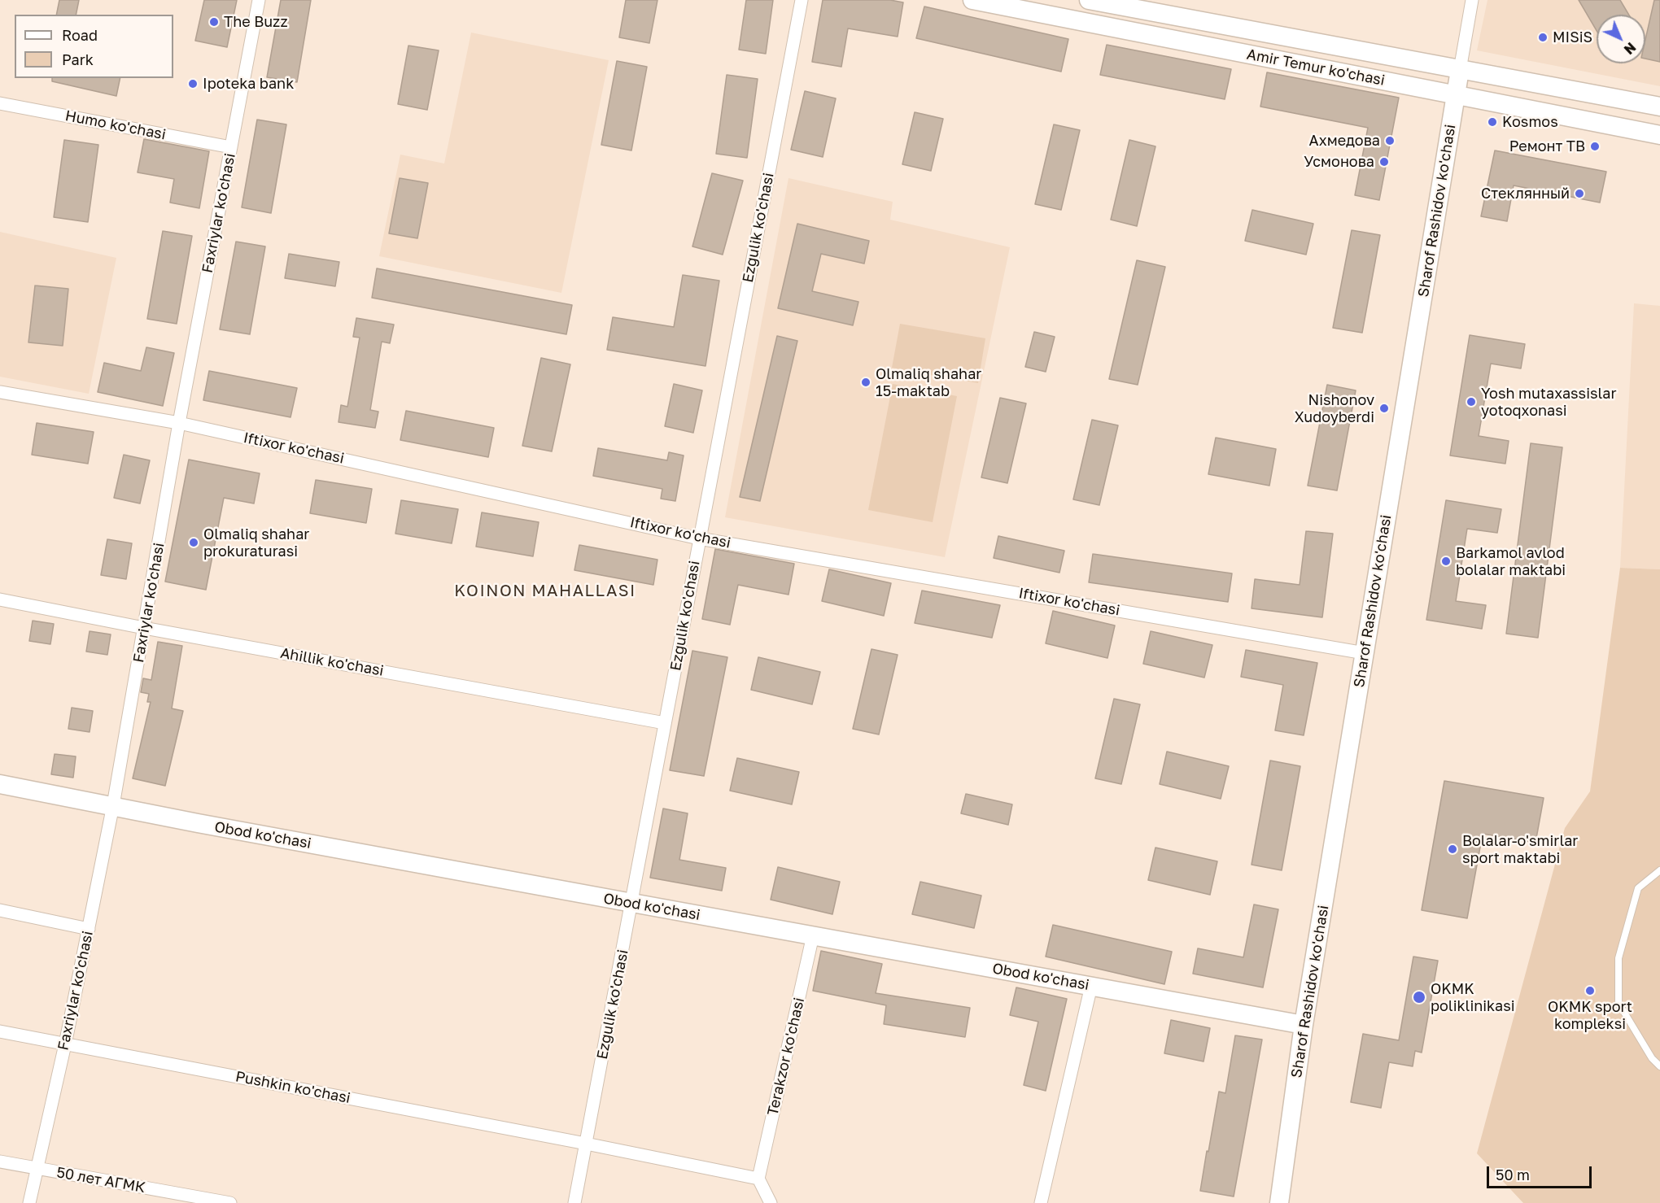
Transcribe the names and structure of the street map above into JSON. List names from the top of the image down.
{
  "streets": {
    "main road": ["Amir Temur ko'chasi", "Sharof Rashidov ko'chasi", "Obod ko'chasi"],
    "street": [
      "Humo ko'chasi",
      "Faxriylar ko'chasi",
      "Ezgulik ko'chasi",
      "Iftixor ko'chasi",
      "Ahillik ko'chasi",
      "Terakzor ko'chasi",
      "Pushkin ko'chasi",
      "50 лет АГМК"
    ]
  },
  "crossings": [
    ["Amir Temur ko'chasi", "Sharof Rashidov ko'chasi"],
    ["Humo ko'chasi", "Faxriylar ko'chasi"],
    ["Sharof Rashidov ko'chasi", "Iftixor ko'chasi"],
    ["Sharof Rashidov ko'chasi", "Obod ko'chasi"],
    ["Faxriylar ko'chasi", "Iftixor ko'chasi"],
    ["Faxriylar ko'chasi", "Ahillik ko'chasi"],
    ["Faxriylar ko'chasi", "Obod ko'chasi"],
    ["Faxriylar ko'chasi", "Pushkin ko'chasi"],
    ["Faxriylar ko'chasi", "50 лет АГМК"],
    ["Ezgulik ko'chasi", "Iftixor ko'chasi"],
    ["Ezgulik ko'chasi", "Ahillik ko'chasi"],
    ["Ezgulik ko'chasi", "Obod ko'chasi"],
    ["Ezgulik ko'chasi", "Pushkin ko'chasi"],
    ["Obod ko'chasi", "Terakzor ko'chasi"]
  ],
  "districts": ["KOINON MAHALLASI"],
  "places": [
    "The Buzz",
    "MISiS",
    "Ipoteka bank",
    "Kosmos",
    "Ахмедова",
    "Ремонт ТВ",
    "Усмонова",
    "Стеклянный",
    "Olmaliq shahar 15-maktab",
    "Yosh mutaxassislar yotoqxonasi",
    "Nishonov Xudoyberdi",
    "Olmaliq shahar prokuraturasi",
    "Barkamol avlod bolalar maktabi",
    "Bolalar-o'smirlar sport maktabi",
    "OKMK sport kompleksi",
    "OKMK poliklinikasi"
  ],
  "legend": ["Road", "Park"],
  "scale_bar": "50 m",
  "north": "bottom right"
}
